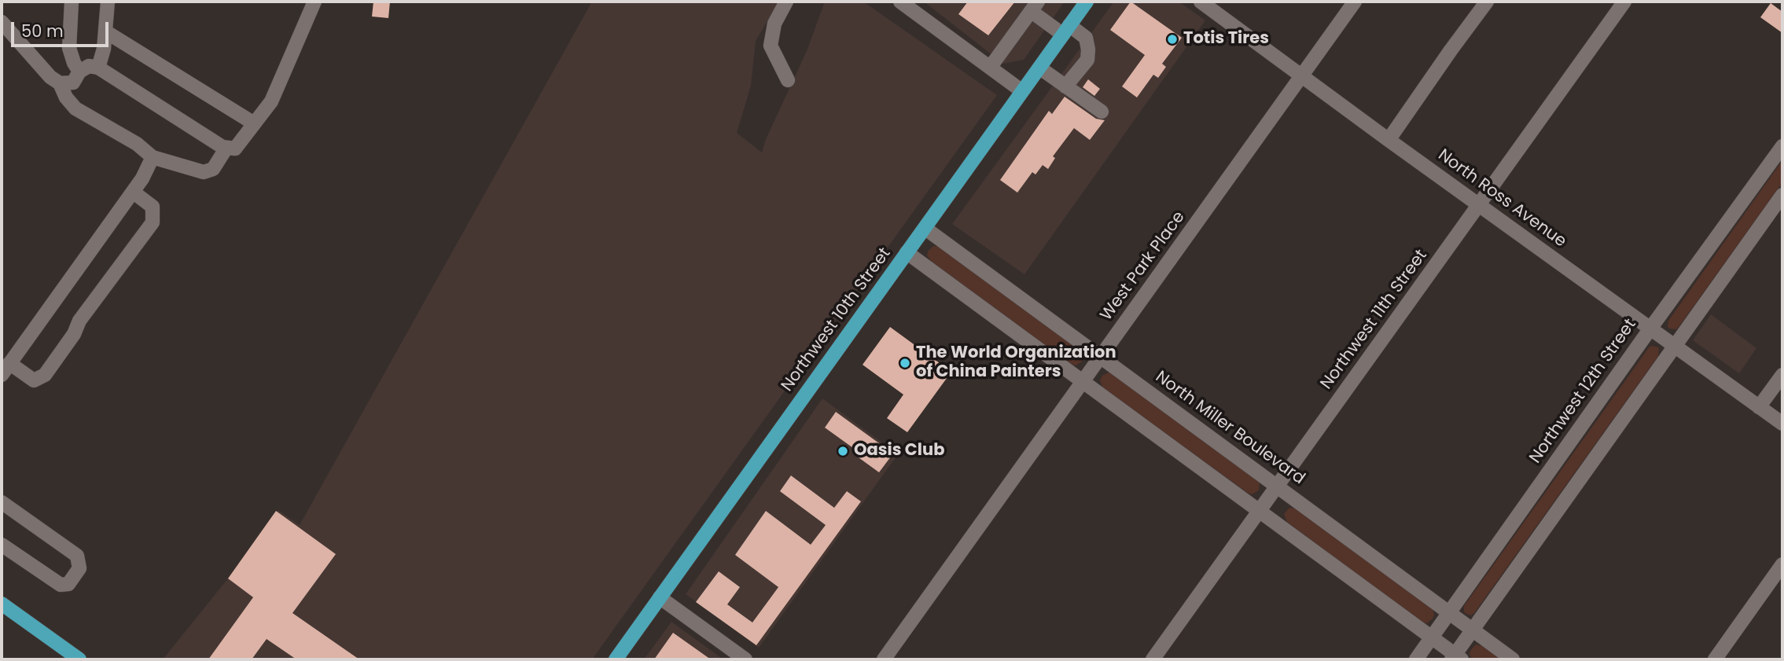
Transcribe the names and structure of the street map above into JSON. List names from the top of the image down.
{
  "streets": {
    "main road": ["Northwest 10th Street"],
    "street": [
      "North Ross Avenue",
      "West Park Place",
      "Northwest 11th Street",
      "Northwest 12th Street",
      "North Miller Boulevard"
    ]
  },
  "crossings": [
    ["North Ross Avenue", "West Park Place"],
    ["North Ross Avenue", "Northwest 11th Street"],
    ["North Ross Avenue", "Northwest 12th Street"],
    ["West Park Place", "North Miller Boulevard"],
    ["Northwest 10th Street", "North Miller Boulevard"],
    ["Northwest 11th Street", "North Miller Boulevard"],
    ["Northwest 12th Street", "North Miller Boulevard"]
  ],
  "places": ["Totis Tires", "The World Organization of China Painters", "Oasis Club"],
  "scale_bar": "50 m"
}
